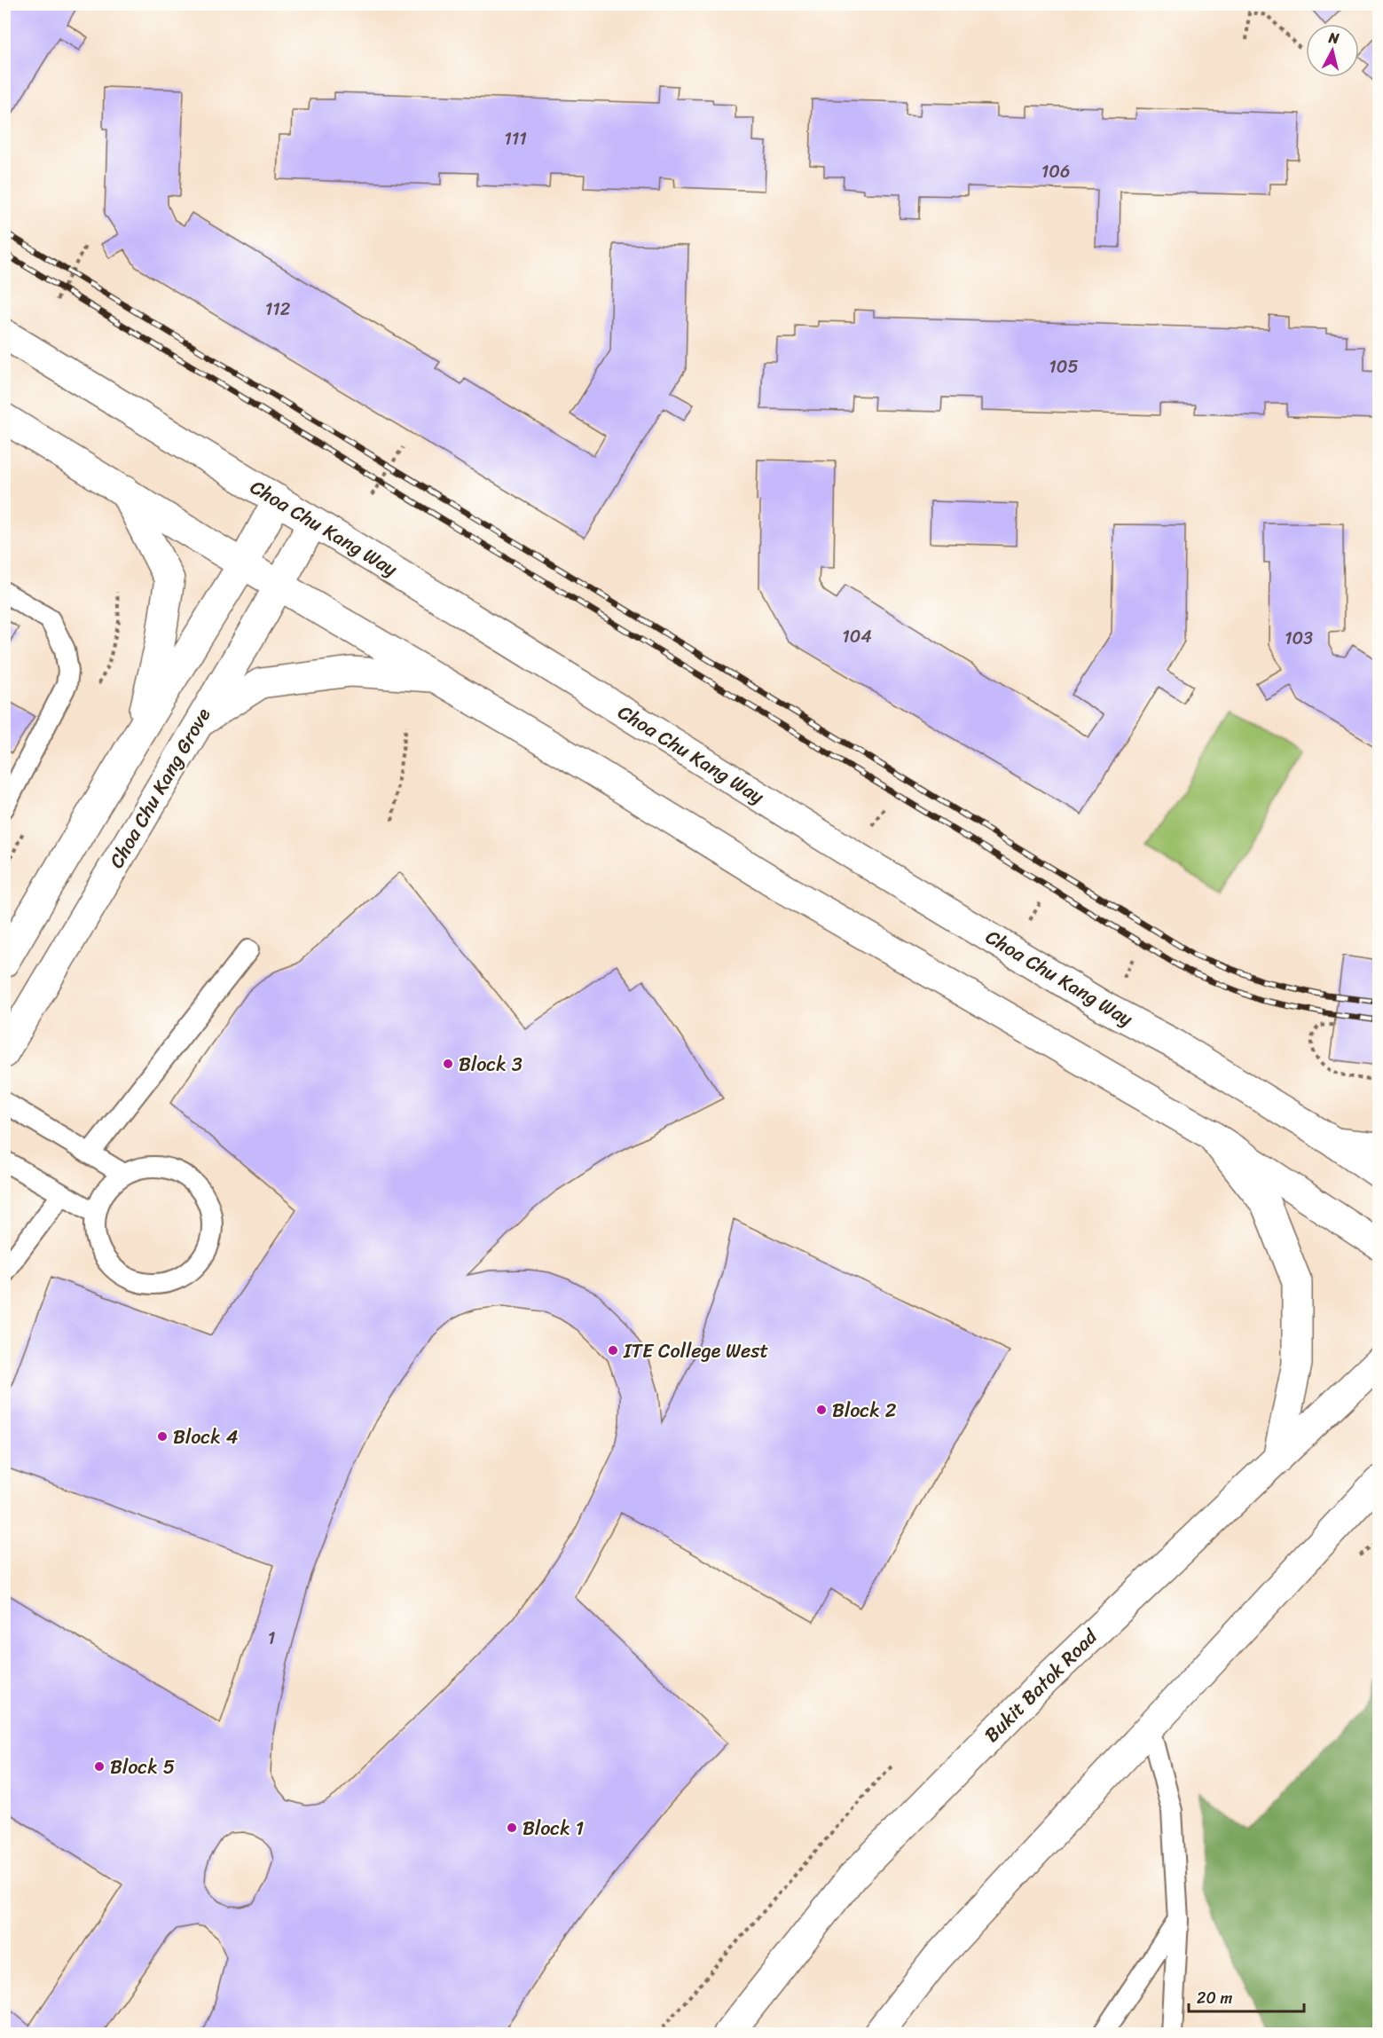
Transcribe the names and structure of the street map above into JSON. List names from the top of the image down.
{
  "streets": {
    "main road": ["Choa Chu Kang Way", "Choa Chu Kang Grove", "Bukit Batok Road"]
  },
  "crossings": [
    ["Choa Chu Kang Way", "Choa Chu Kang Grove"]
  ],
  "places": [
    "Block 3",
    "ITE College West",
    "Block 2",
    "Block 4",
    "Block 5",
    "Block 1"
  ],
  "house_numbers": [
    "111",
    "106",
    "112",
    "105",
    "104",
    "103",
    "1"
  ],
  "scale_bar": "20 m",
  "north": "top"
}
